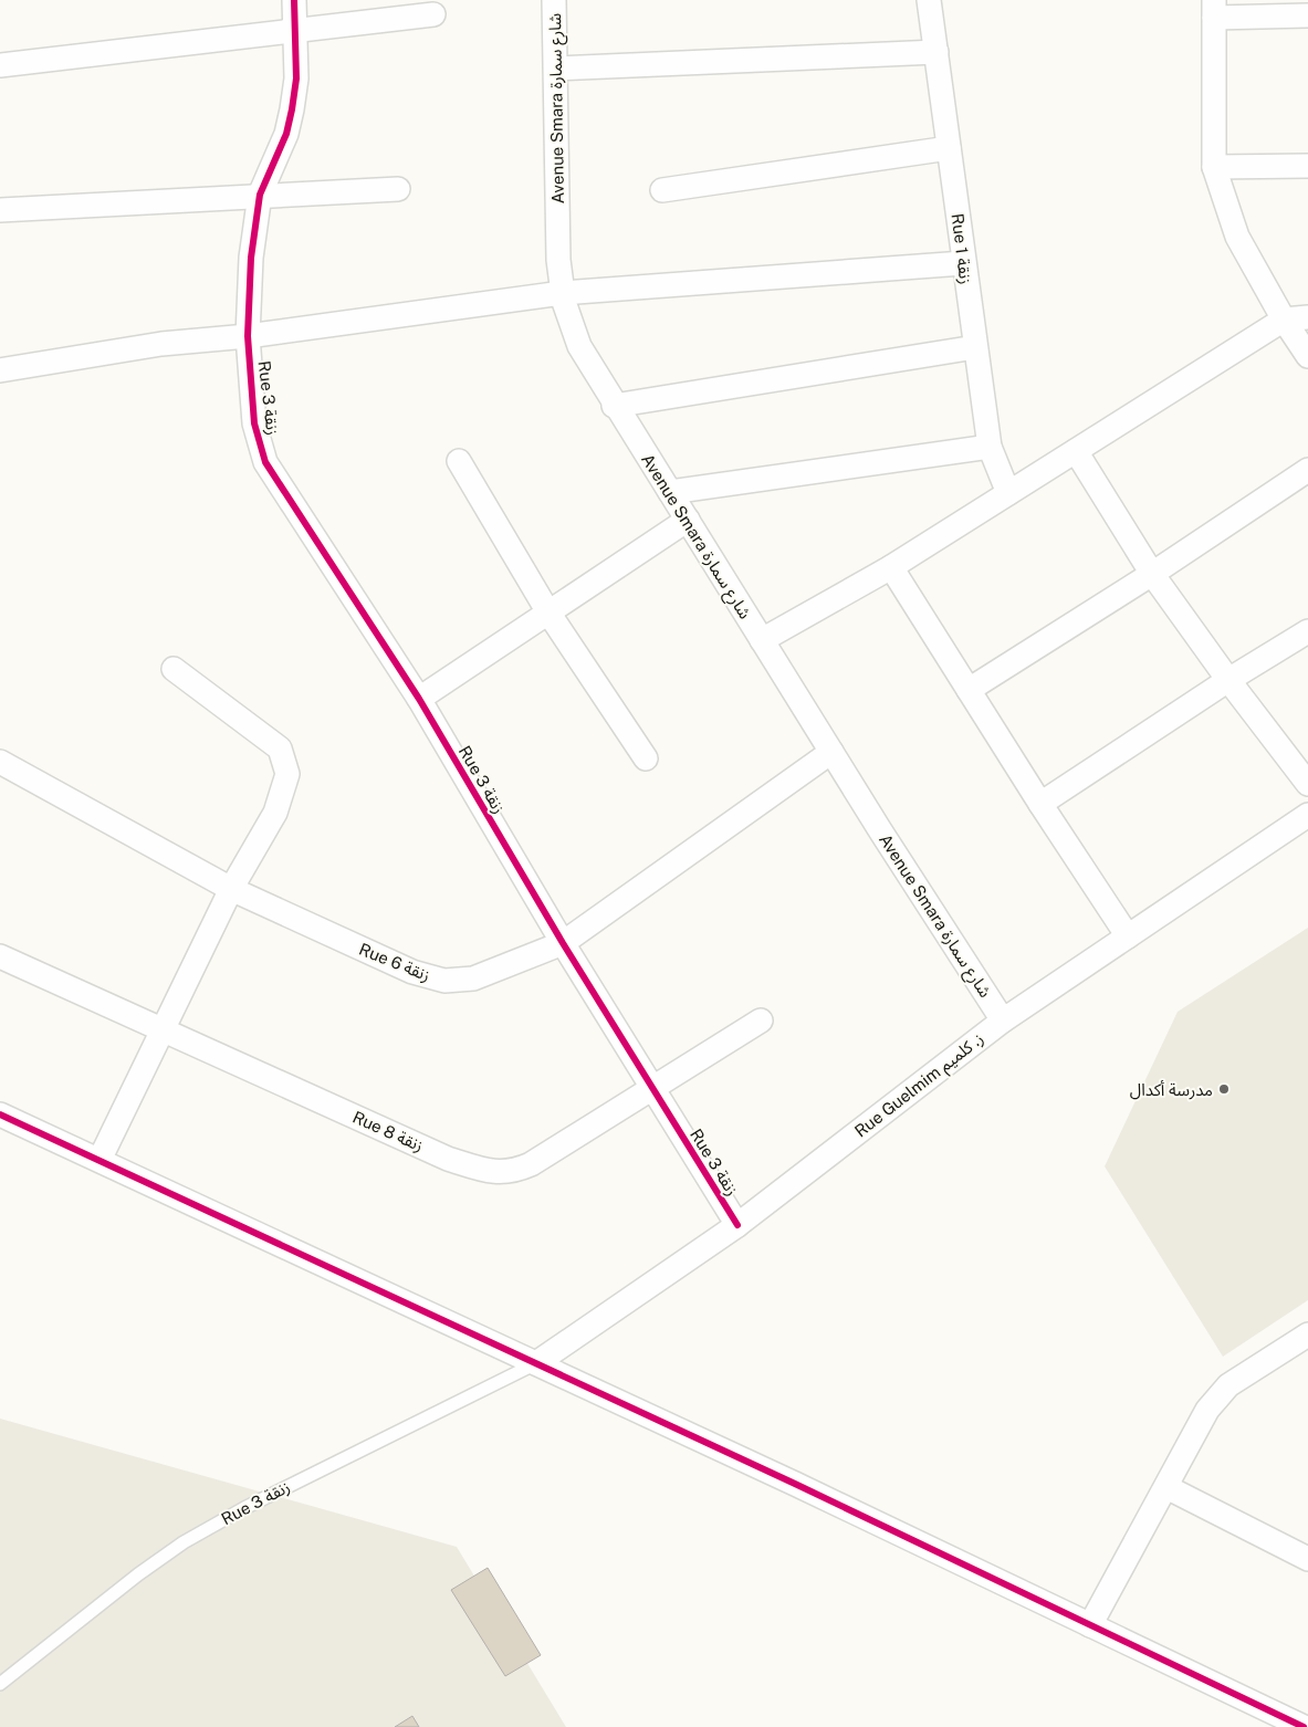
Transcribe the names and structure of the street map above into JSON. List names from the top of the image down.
{
  "streets": {
    "street": [
      "Avenue Smara شارع سمارة",
      "Rue 1 زنقة",
      "Rue 3 زنقة",
      "Rue 6 زنقة",
      "Rue Guelmim ز. كلميم",
      "Rue 8 زنقة"
    ]
  },
  "crossings": [
    ["Avenue Smara شارع سمارة", "Rue 6 زنقة"],
    ["Avenue Smara شارع سمارة", "Rue Guelmim ز. كلميم"],
    ["Rue 3 زنقة", "Rue 6 زنقة"],
    ["Rue 3 زنقة", "Rue Guelmim ز. كلميم"],
    ["Rue 3 زنقة", "Rue 8 زنقة"]
  ],
  "places": ["مدرسة أكدال"]
}
